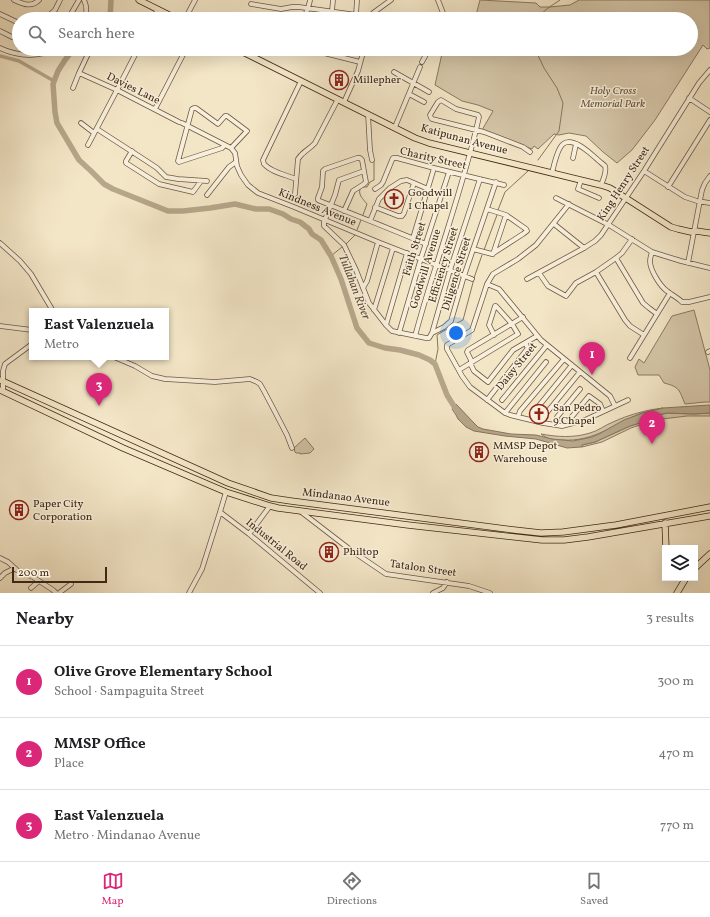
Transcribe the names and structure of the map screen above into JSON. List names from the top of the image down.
{
  "streets": {
    "main road": ["Katipunan Avenue", "Mindanao Avenue"],
    "street": [
      "Davies Lane",
      "Charity Street",
      "King Henry Street",
      "Kindness Avenue",
      "Faith Street",
      "Efficiency Street",
      "Goodwill Avenue",
      "Diligence Street",
      "Daisy Street",
      "Industrial Road",
      "Tatalon Street"
    ]
  },
  "crossings": [
    ["Katipunan Avenue", "King Henry Street"],
    ["Katipunan Avenue", "Goodwill Avenue"],
    ["Charity Street", "Faith Street"],
    ["Charity Street", "Efficiency Street"],
    ["Charity Street", "Goodwill Avenue"],
    ["Charity Street", "Diligence Street"],
    ["Kindness Avenue", "Faith Street"],
    ["Kindness Avenue", "Efficiency Street"],
    ["Kindness Avenue", "Goodwill Avenue"],
    ["Kindness Avenue", "Diligence Street"],
    ["Faith Street", "Diligence Street"],
    ["Efficiency Street", "Diligence Street"],
    ["Goodwill Avenue", "Diligence Street"],
    ["Mindanao Avenue", "Tatalon Street"]
  ],
  "water": ["Tullahan River"],
  "parks": ["Holy Cross Memorial Park"],
  "places": {
    "building": [
      "Millepher",
      "MMSP Depot Warehouse",
      "Paper City Corporation",
      "Philtop"
    ],
    "church": ["Goodwill 1 Chapel", "San Pedro 9 Chapel"]
  },
  "scale_bar": "200 m",
  "page": {
    "search": "Search here",
    "popup": ["East Valenzuela", "Metro"],
    "pins": ["1", "3", "2"],
    "scale": "200 m",
    "heading": ["Nearby", "3 results"],
    "list": [
      {
        "mark": "1",
        "name": "Olive Grove Elementary School",
        "note": "School · Sampaguita Street",
        "value": "300 m"
      },
      {
        "mark": "2",
        "name": "MMSP Office",
        "note": "Place",
        "value": "470 m"
      },
      {
        "mark": "3",
        "name": "East Valenzuela",
        "note": "Metro · Mindanao Avenue",
        "value": "770 m"
      }
    ],
    "nav": ["Map", "Directions", "Saved"]
  }
}
